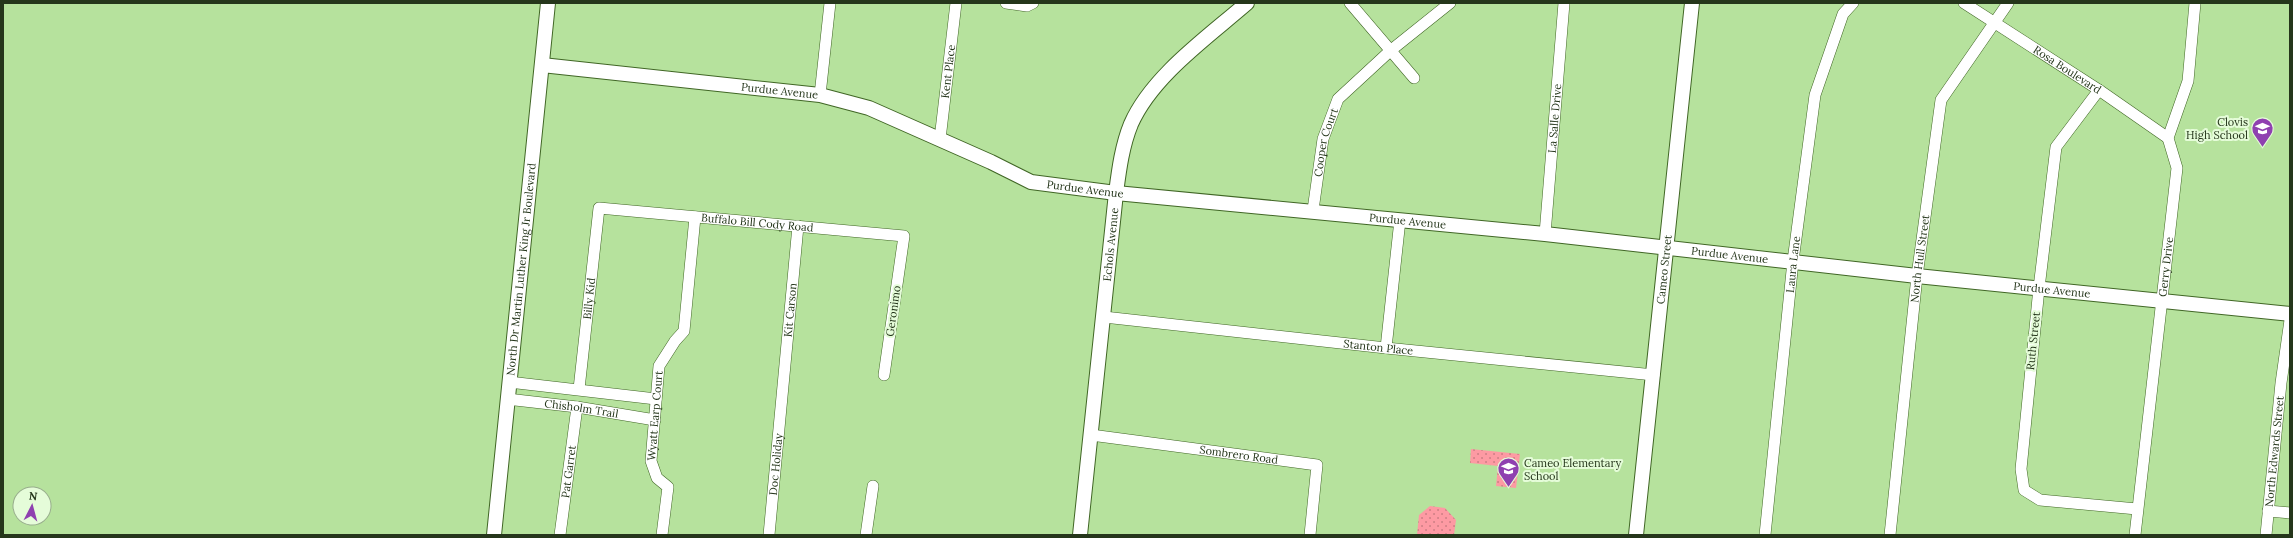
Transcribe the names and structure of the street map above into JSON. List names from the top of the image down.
{
  "streets": {
    "street": [
      "Rosa Boulevard",
      "Kent Place",
      "Purdue Avenue",
      "La Salle Drive",
      "Cooper Court",
      "Buffalo Bill Cody Road",
      "Echols Avenue",
      "North Hull Street",
      "Laura Lane",
      "Gerry Drive",
      "North Dr Martin Luther King Jr Boulevard",
      "Cameo Street",
      "Billy Kid",
      "Kit Carson",
      "Geronimo",
      "Ruth Street",
      "Stanton Place",
      "Chisholm Trail",
      "Wyatt Earp Court",
      "North Edwards Street",
      "Sombrero Road",
      "Doc Holiday",
      "Pat Garret"
    ]
  },
  "crossings": [
    ["Rosa Boulevard", "North Hull Street"],
    ["Rosa Boulevard", "Gerry Drive"],
    ["Rosa Boulevard", "Ruth Street"],
    ["Kent Place", "Purdue Avenue"],
    ["Purdue Avenue", "La Salle Drive"],
    ["Purdue Avenue", "Cooper Court"],
    ["Purdue Avenue", "Echols Avenue"],
    ["Purdue Avenue", "North Hull Street"],
    ["Purdue Avenue", "Laura Lane"],
    ["Purdue Avenue", "Gerry Drive"],
    ["Purdue Avenue", "North Dr Martin Luther King Jr Boulevard"],
    ["Purdue Avenue", "Cameo Street"],
    ["Purdue Avenue", "Ruth Street"],
    ["Buffalo Bill Cody Road", "Billy Kid"],
    ["Buffalo Bill Cody Road", "Kit Carson"],
    ["Buffalo Bill Cody Road", "Geronimo"],
    ["Buffalo Bill Cody Road", "Wyatt Earp Court"],
    ["Echols Avenue", "Stanton Place"],
    ["Echols Avenue", "Sombrero Road"],
    ["Gerry Drive", "Ruth Street"],
    ["North Dr Martin Luther King Jr Boulevard", "Chisholm Trail"],
    ["Cameo Street", "Stanton Place"],
    ["Billy Kid", "Chisholm Trail"],
    ["Kit Carson", "Doc Holiday"],
    ["Chisholm Trail", "Wyatt Earp Court"],
    ["Chisholm Trail", "Pat Garret"]
  ],
  "places": {
    "school or university": ["Clovis High School", "Cameo Elementary School"]
  },
  "north": "top"
}
